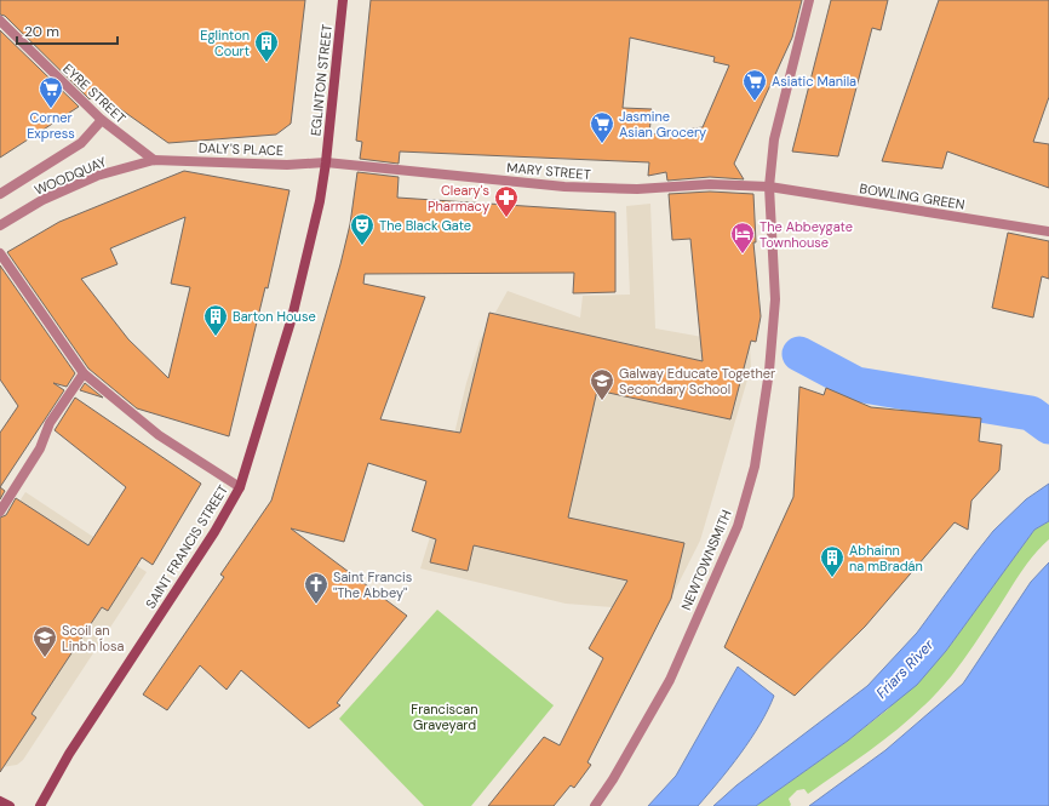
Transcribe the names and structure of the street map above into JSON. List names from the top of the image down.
{
  "streets": {
    "main road": ["EGLINTON STREET", "SAINT FRANCIS STREET"],
    "street": [
      "EYRE STREET",
      "DALY'S PLACE",
      "MARY STREET",
      "WOODQUAY",
      "BOWLING GREEN",
      "NEWTOWNSMITH"
    ]
  },
  "crossings": [
    ["EGLINTON STREET", "DALY'S PLACE"],
    ["EGLINTON STREET", "MARY STREET"],
    ["EGLINTON STREET", "SAINT FRANCIS STREET"],
    ["EYRE STREET", "DALY'S PLACE"],
    ["EYRE STREET", "WOODQUAY"],
    ["DALY'S PLACE", "MARY STREET"],
    ["DALY'S PLACE", "WOODQUAY"],
    ["DALY'S PLACE", "SAINT FRANCIS STREET"],
    ["MARY STREET", "BOWLING GREEN"],
    ["MARY STREET", "SAINT FRANCIS STREET"],
    ["MARY STREET", "NEWTOWNSMITH"],
    ["BOWLING GREEN", "NEWTOWNSMITH"]
  ],
  "water": ["Friars River"],
  "parks": ["Franciscan Graveyard"],
  "places": {
    "building": ["Eglinton Court", "Barton House", "Abhainn na mBradán"],
    "supermarket": ["Asiatic Manila", "Corner Express", "Jasmine Asian Grocery"],
    "pharmacy": ["Cleary's Pharmacy"],
    "theatre": ["The Black Gate"],
    "hotel": ["The Abbeygate Townhouse"],
    "school or university": ["Galway Educate Together Secondary School", "Scoil an Linbh Íosa"],
    "church": ["Saint Francis \"The Abbey\""]
  },
  "scale_bar": "20 m"
}
